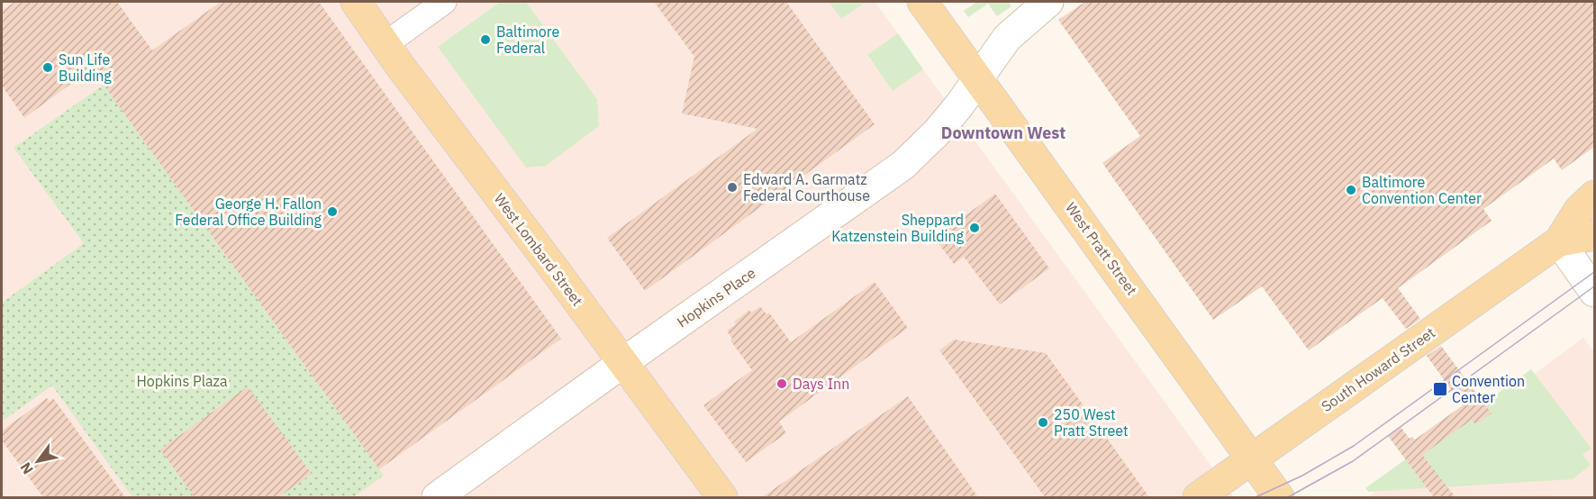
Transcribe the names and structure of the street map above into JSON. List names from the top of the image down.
{
  "streets": {
    "main road": [
      "West Pratt Street",
      "West Lombard Street",
      "Hopkins Place",
      "South Howard Street"
    ]
  },
  "crossings": [
    ["West Pratt Street", "Hopkins Place"],
    ["West Pratt Street", "South Howard Street"],
    ["West Lombard Street", "Hopkins Place"]
  ],
  "districts": ["Downtown West"],
  "parks": ["Hopkins Plaza"],
  "places": {
    "other": [
      "Baltimore Federal",
      "Sun Life Building",
      "Edward A. Garmatz Federal Courthouse",
      "Baltimore Convention Center",
      "George H. Fallon Federal Office Building",
      "Sheppard Katzenstein Building",
      "Days Inn",
      "250 West Pratt Street"
    ],
    "transit": ["Convention Center"]
  },
  "north": "bottom left"
}
